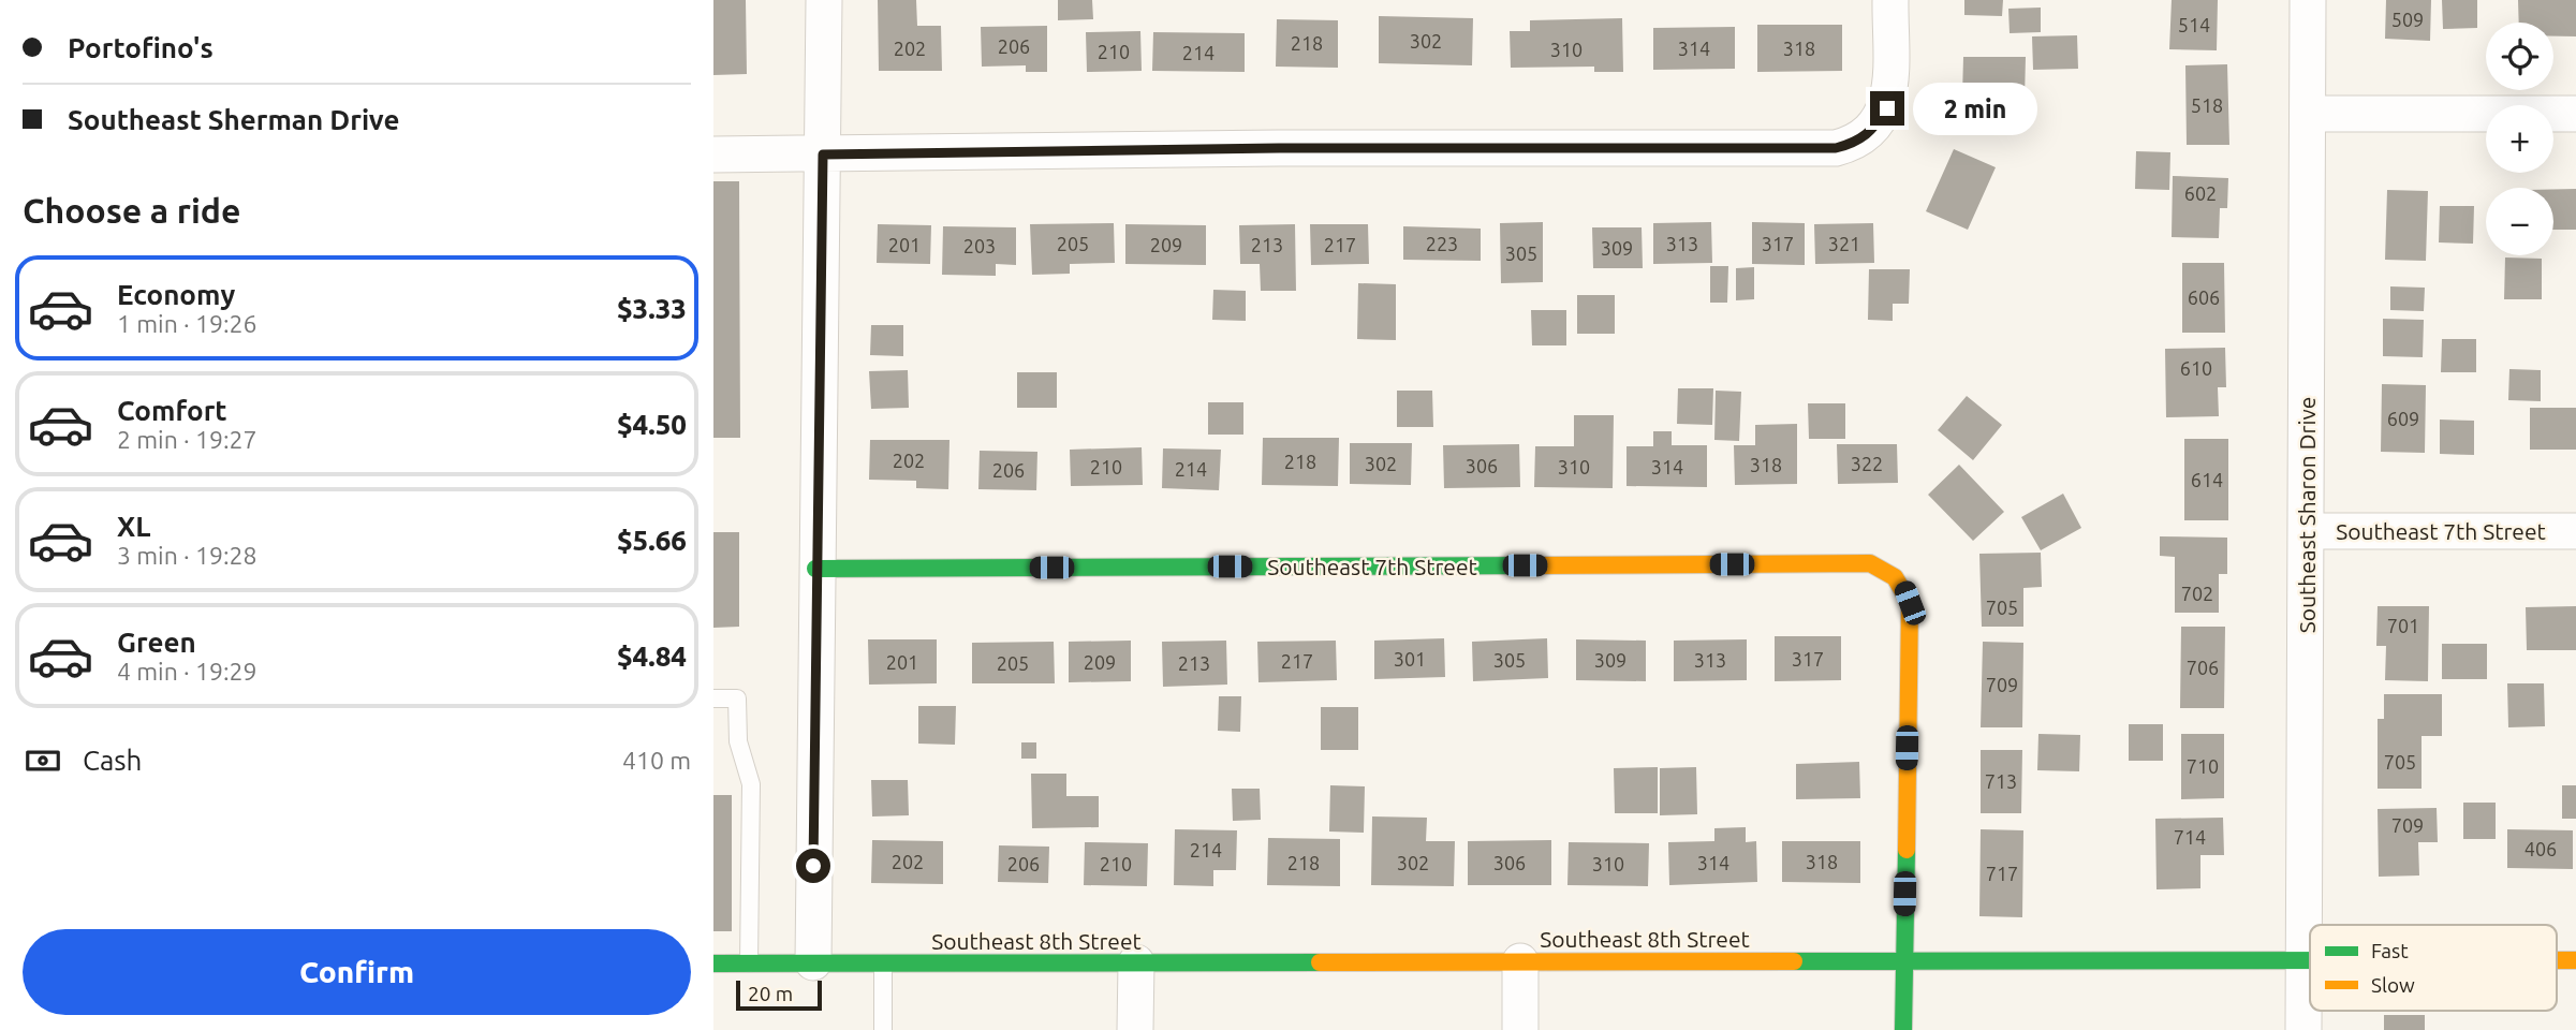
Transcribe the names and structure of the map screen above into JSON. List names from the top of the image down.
{
  "streets": {
    "street": ["Southeast Sharon Drive", "Southeast 7th Street", "Southeast 8th Street"]
  },
  "crossings": [
    ["Southeast Sharon Drive", "Southeast 7th Street"],
    ["Southeast Sharon Drive", "Southeast 8th Street"],
    ["Southeast 7th Street", "Southeast 8th Street"]
  ],
  "house_numbers": [
    "509",
    "514",
    "302",
    "218",
    "206",
    "202",
    "314",
    "318",
    "310",
    "210",
    "214",
    "518",
    "602",
    "205",
    "223",
    "313",
    "317",
    "321",
    "201",
    "209",
    "213",
    "217",
    "203",
    "309",
    "305",
    "606",
    "610",
    "609",
    "202",
    "218",
    "302",
    "322",
    "318",
    "306",
    "210",
    "310",
    "314",
    "214",
    "206",
    "614",
    "702",
    "705",
    "701",
    "301",
    "317",
    "305",
    "309",
    "313",
    "217",
    "201",
    "209",
    "205",
    "213",
    "706",
    "709",
    "705",
    "710",
    "713",
    "709",
    "714",
    "406",
    "214",
    "202",
    "318",
    "218",
    "302",
    "306",
    "314",
    "206",
    "210",
    "310",
    "717"
  ],
  "legend": ["Fast", "Slow"],
  "scale_bar": "20 m",
  "page": {
    "banner": ["Portofino's", "Southeast Sherman Drive"],
    "map_buttons": ["+", "−"],
    "bubble": "2 min",
    "heading": "Choose a ride",
    "list": [
      {
        "name": "Economy",
        "note": "1 min · 19:26",
        "value": "$3.33"
      },
      {
        "name": "Comfort",
        "note": "2 min · 19:27",
        "value": "$4.50"
      },
      {
        "name": "XL",
        "note": "3 min · 19:28",
        "value": "$5.66"
      },
      {
        "name": "Green",
        "note": "4 min · 19:29",
        "value": "$4.84"
      }
    ],
    "pay": ["Cash", "410 m"],
    "buttons": "Confirm",
    "scale": "20 m"
  }
}
